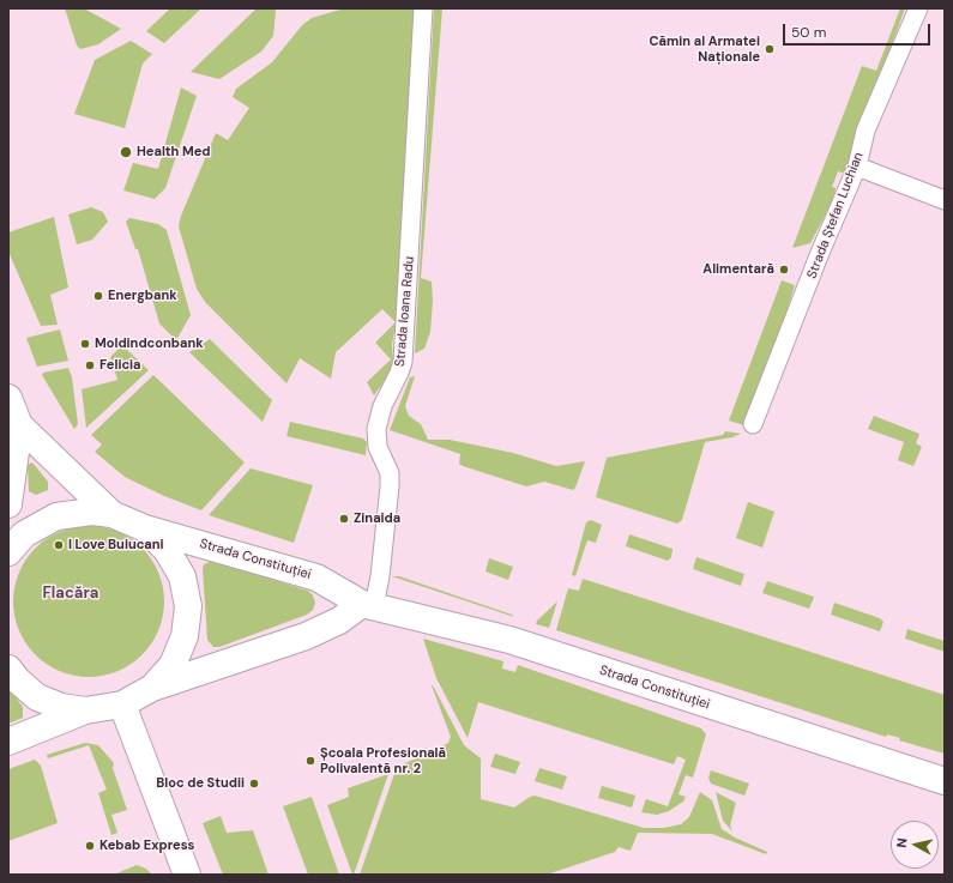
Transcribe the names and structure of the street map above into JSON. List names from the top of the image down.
{
  "streets": {
    "main road": ["Strada Constituției"],
    "street": ["Strada Ștefan Luchian", "Strada Ioana Radu"]
  },
  "crossings": [
    ["Strada Ioana Radu", "Strada Constituției"]
  ],
  "districts": ["Flacăra"],
  "places": [
    "Cămin al Armatei Naționale",
    "Health Med",
    "Alimentară",
    "Energbank",
    "Moldindconbank",
    "Felicia",
    "Zinaida",
    "I Love Buiucani",
    "Școala Profesională Polivalentă nr. 2",
    "Bloc de Studii",
    "Kebab Express"
  ],
  "scale_bar": "50 m",
  "north": "left"
}
